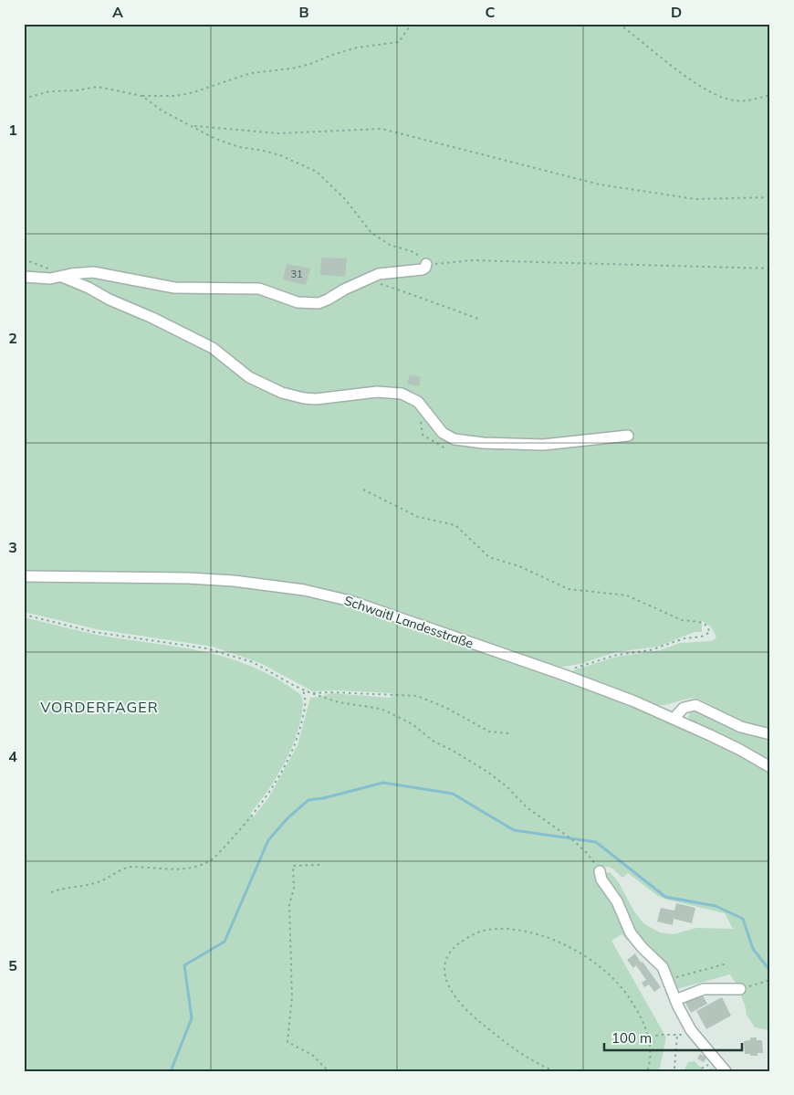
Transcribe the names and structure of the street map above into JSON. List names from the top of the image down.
{
  "streets": {
    "street": ["Schwaitl Landesstraße"]
  },
  "districts": ["VORDERFAGER"],
  "house_numbers": ["31"],
  "scale_bar": "100 m",
  "grid": {
    "columns": [
      "A",
      "B",
      "C",
      "D"
    ],
    "rows": [
      "1",
      "2",
      "3",
      "4",
      "5"
    ]
  }
}
